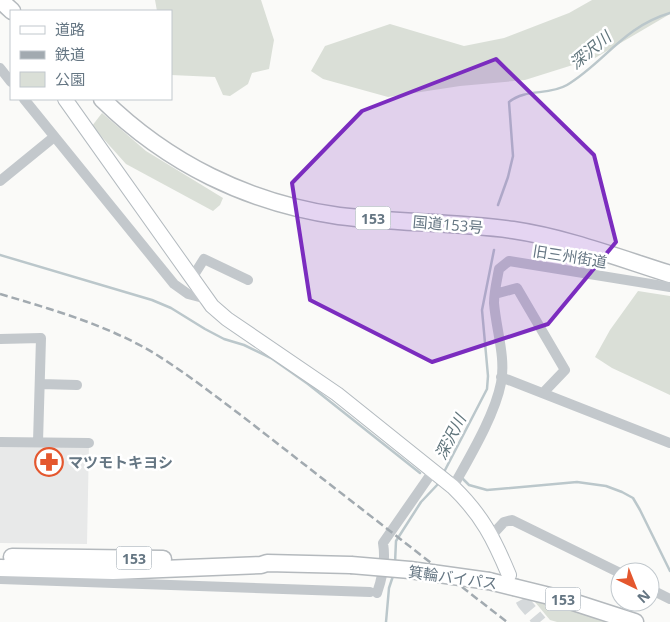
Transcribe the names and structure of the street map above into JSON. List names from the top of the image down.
{
  "streets": {
    "highway": ["153", "国道153号", "箕輪バイパス"],
    "street": ["旧三州街道"]
  },
  "water": ["深沢川"],
  "places": {
    "pharmacy": ["マツモトキヨシ"]
  },
  "legend": ["道路", "鉄道", "公園"],
  "north": "bottom right"
}
